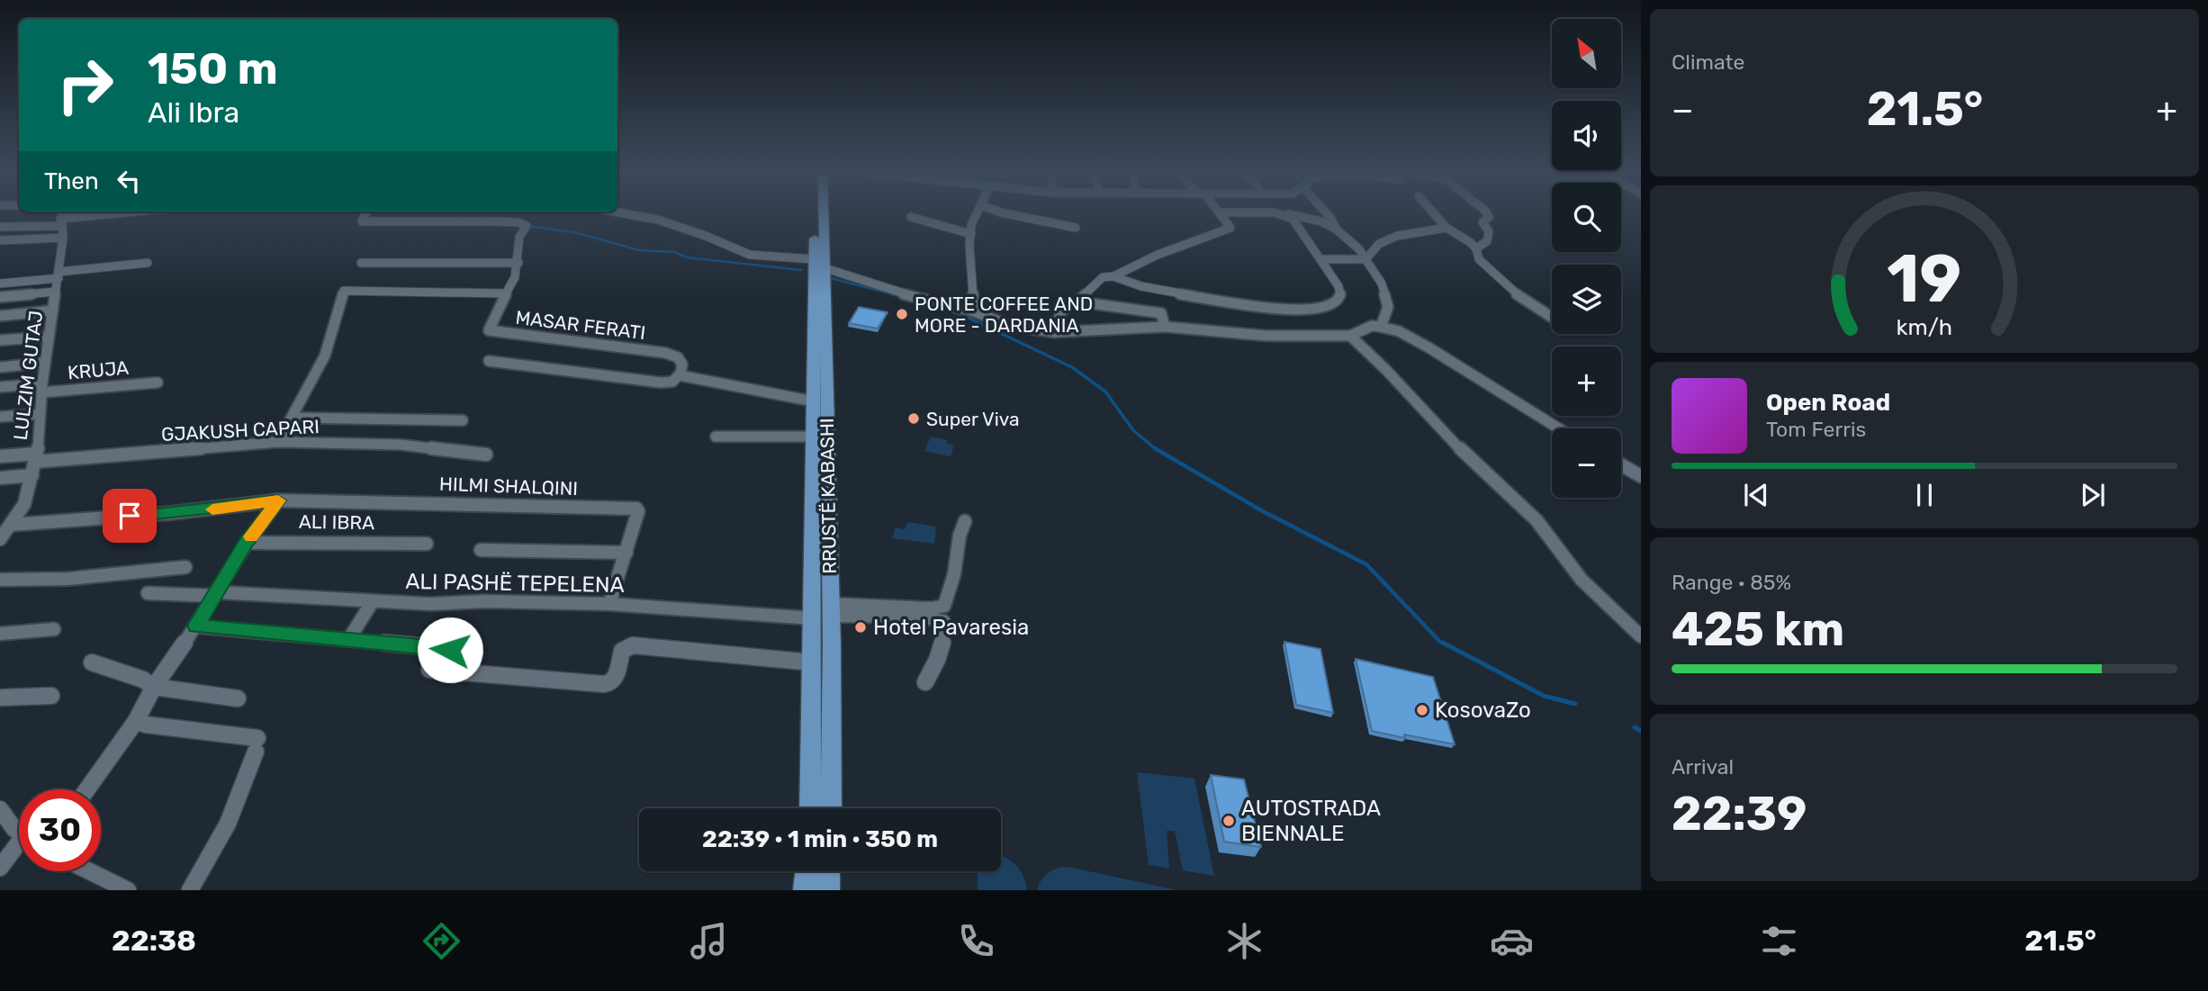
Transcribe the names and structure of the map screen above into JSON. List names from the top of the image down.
{
  "streets": {
    "main road": ["RRUSTË KABASHI"],
    "street": [
      "MASAR FERATI",
      "KRUJA",
      "LULZIM GUTAJ",
      "GJAKUSH CAPARI",
      "HILMI SHALQINI",
      "ALI IBRA",
      "ALI PASHË TEPELENA"
    ]
  },
  "crossings": [
    ["KRUJA", "LULZIM GUTAJ"],
    ["LULZIM GUTAJ", "GJAKUSH CAPARI"],
    ["HILMI SHALQINI", "ALI IBRA"],
    ["HILMI SHALQINI", "ALI PASHË TEPELENA"],
    ["RRUSTË KABASHI", "ALI PASHË TEPELENA"],
    ["ALI IBRA", "ALI PASHË TEPELENA"]
  ],
  "places": [
    "PONTE COFFEE AND MORE - DARDANIA",
    "Super Viva",
    "Hotel Pavaresia",
    "KosovaZo",
    "AUTOSTRADA BIENNALE"
  ],
  "north": "top left",
  "page": {
    "tile": [
      "Climate",
      ["Range · 85%", "425 km"],
      ["Arrival", "22:39"]
    ],
    "map_buttons": ["+", "−"],
    "turn": ["150 m", "Ali Ibra"],
    "heat": ["−", "21.5°", "+"],
    "then": "Then",
    "song": ["Open Road", "Tom Ferris"],
    "limit": "30",
    "trip": "22:39 · 1 min · 350 m",
    "tabs": ["22:38", "21.5°"],
    "gauge": ["19", "km/h"]
  }
}
